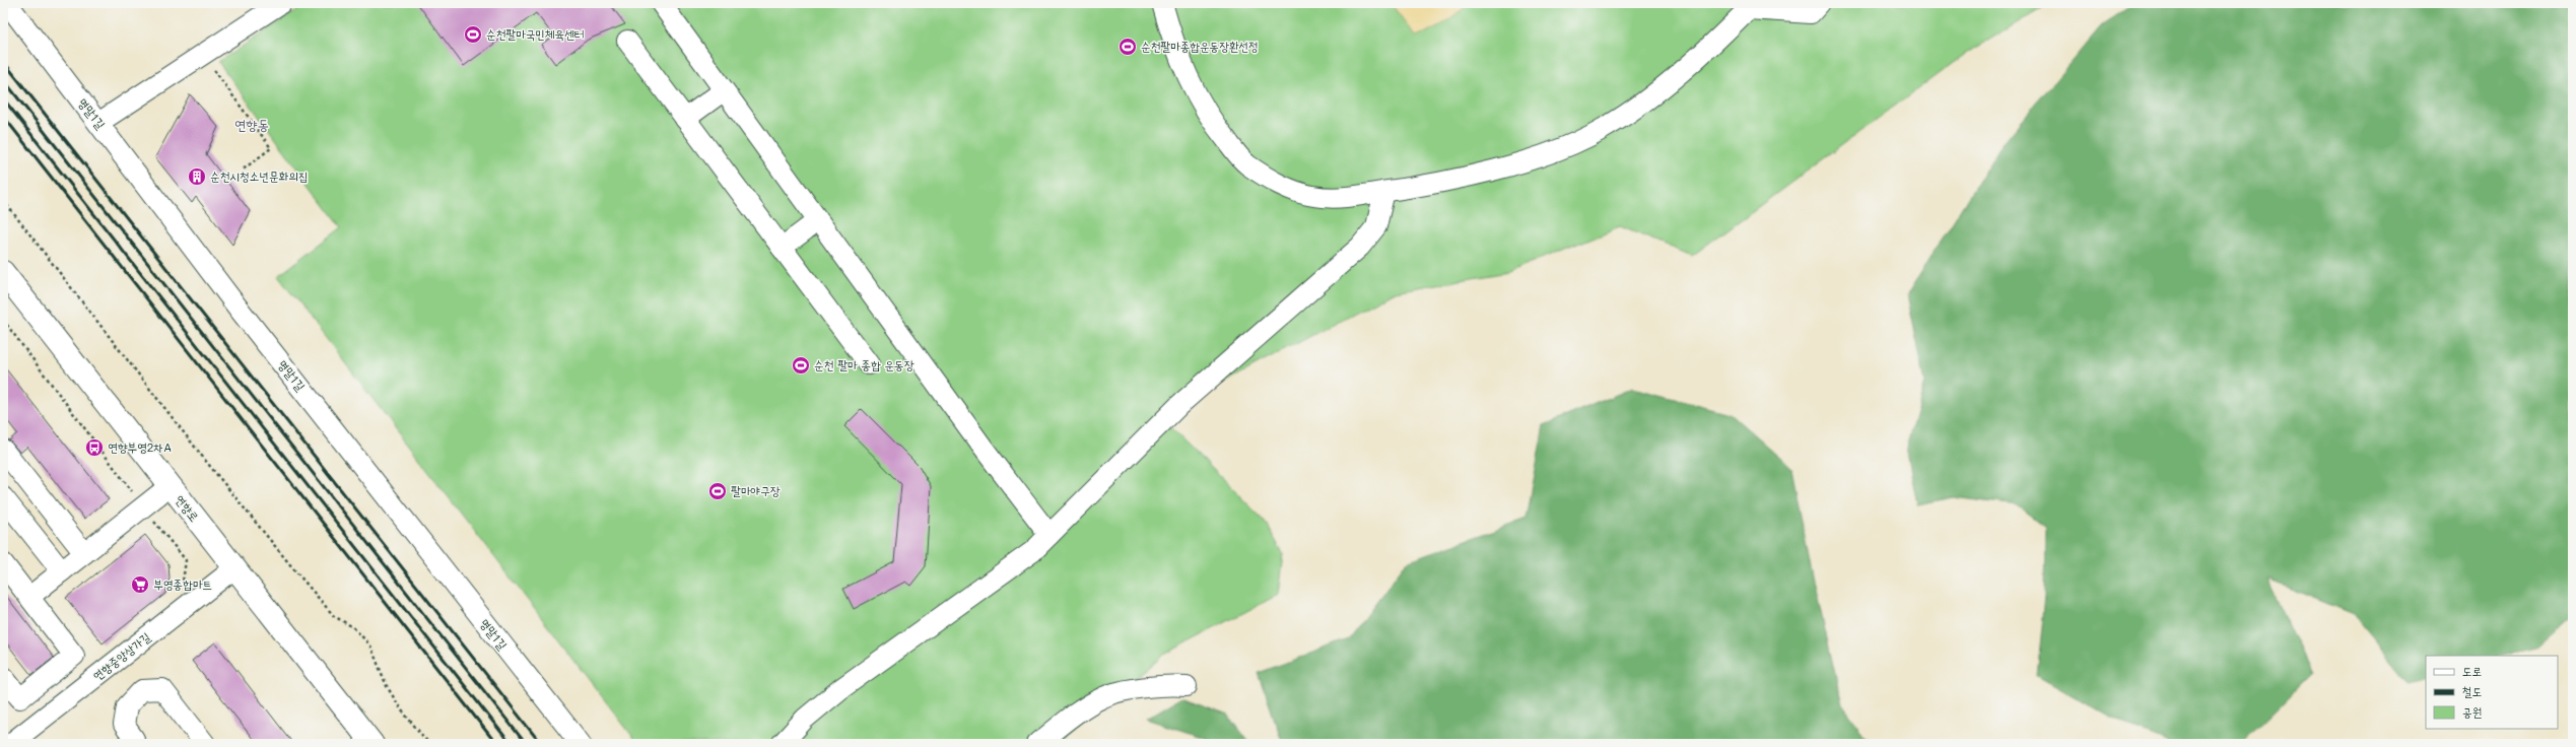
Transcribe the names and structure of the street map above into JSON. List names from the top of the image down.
{
  "streets": {
    "main road": ["연향로"],
    "street": ["명말1길", "연향중앙상가길"]
  },
  "crossings": [
    ["연향로", "연향중앙상가길"]
  ],
  "districts": ["연향동"],
  "places": {
    "sports": [
      "순천팔마국민체육센터",
      "순천팔마종합운동장환선정",
      "순천 팔마 종합 운동장",
      "팔마야구장"
    ],
    "building": ["순천시청소년문화의집"],
    "bus stop": ["연향부영2차A"],
    "supermarket": ["부영종합마트"]
  },
  "legend": ["도로", "철도", "공원"]
}
